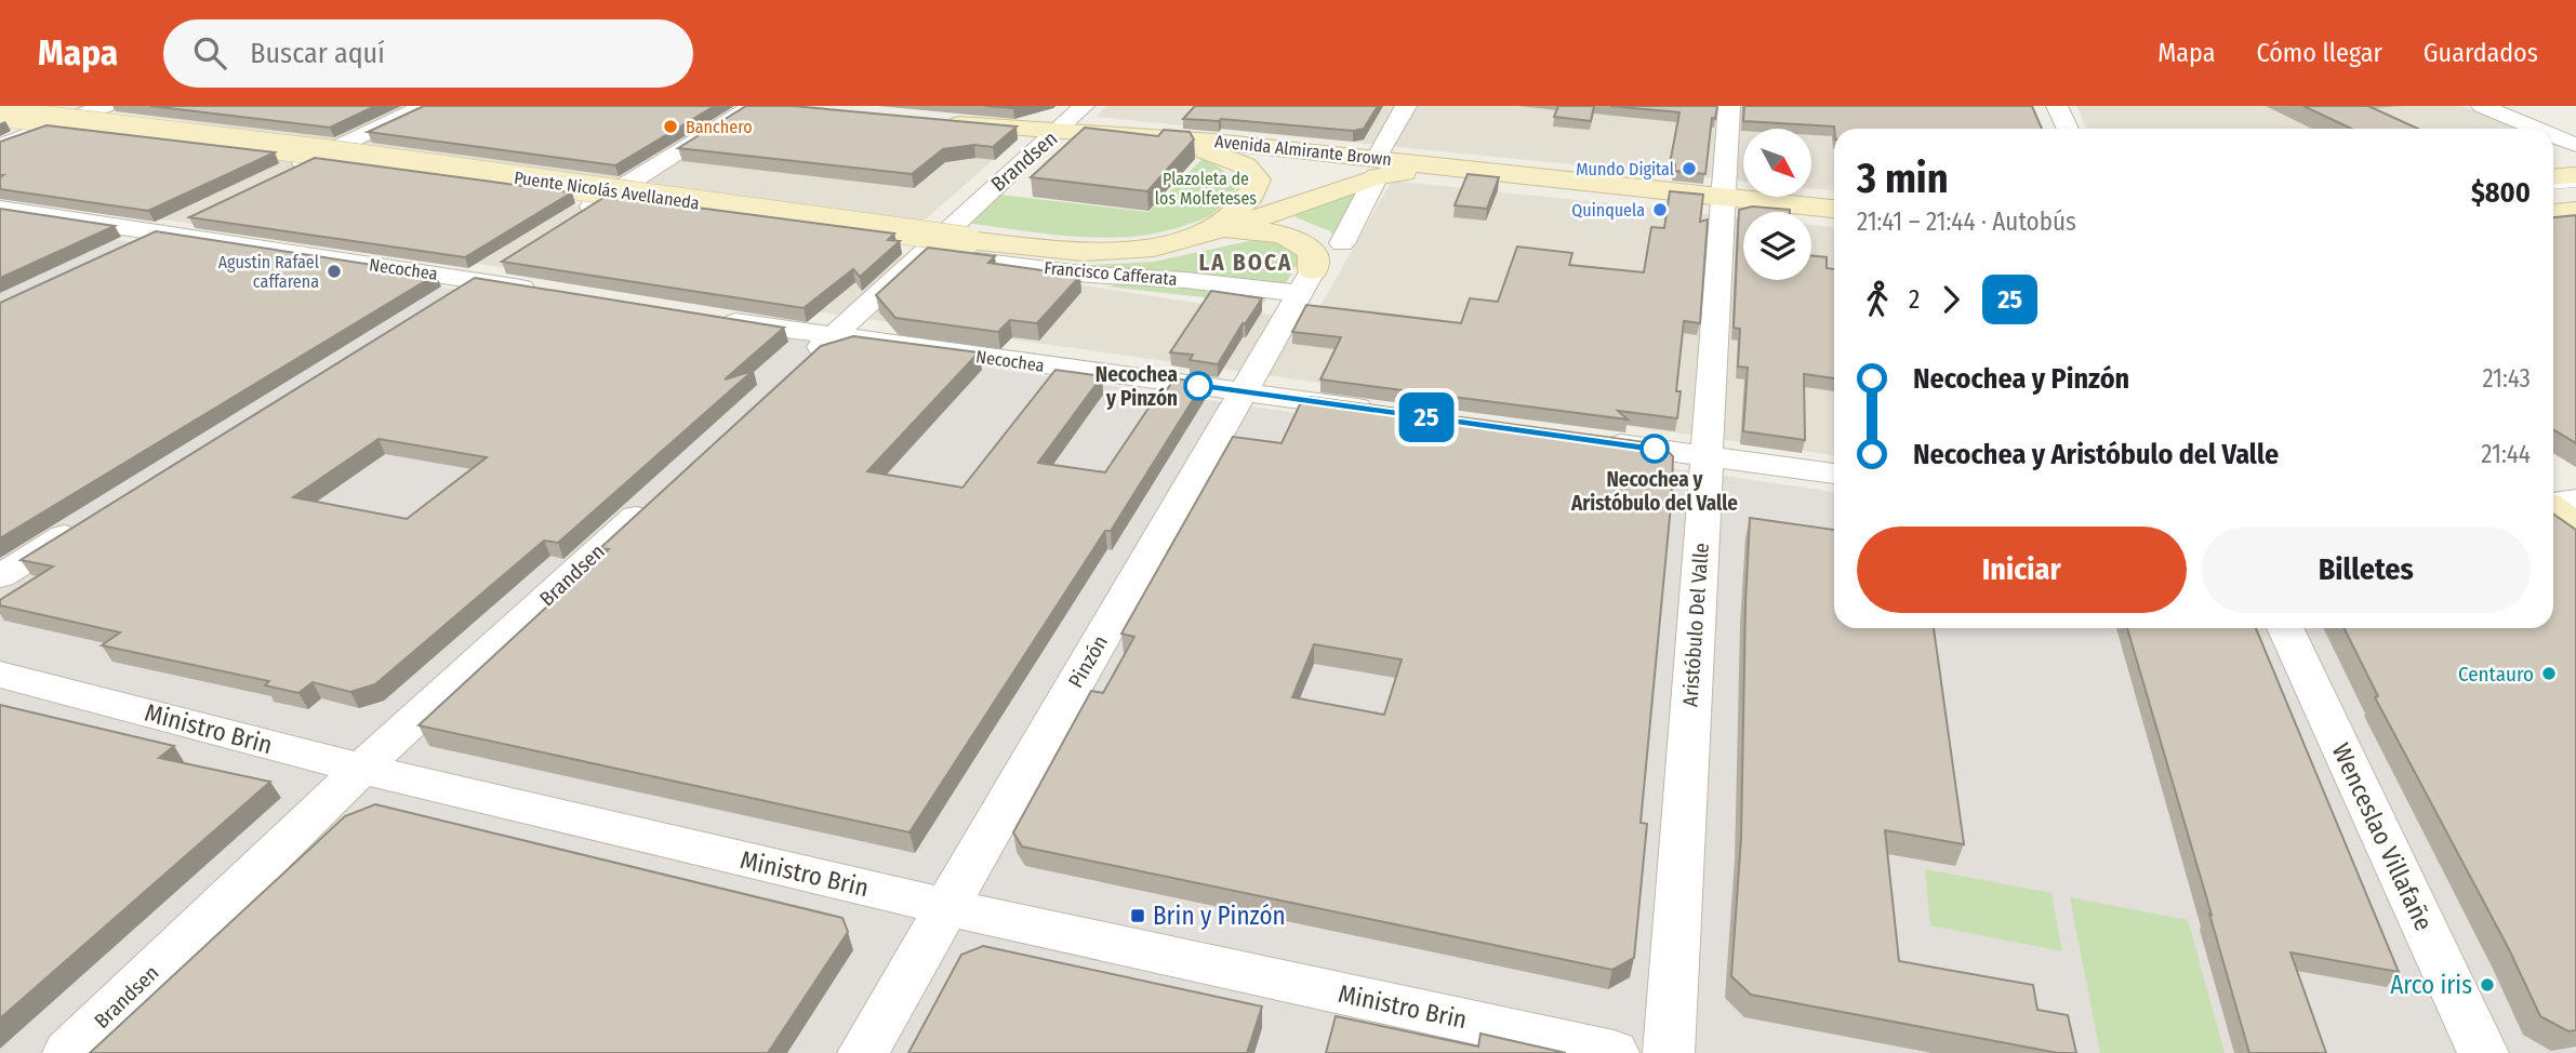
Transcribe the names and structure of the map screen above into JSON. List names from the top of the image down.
{
  "streets": {
    "main road": ["Avenida Almirante Brown", "Puente Nicolás Avellaneda"],
    "street": [
      "Brandsen",
      "Necochea",
      "Francisco Cafferata",
      "Aristóbulo Del Valle",
      "Pinzón",
      "Ministro Brin",
      "Wenceslao Villafañe"
    ]
  },
  "crossings": [
    ["Avenida Almirante Brown", "Brandsen"],
    ["Avenida Almirante Brown", "Puente Nicolás Avellaneda"],
    ["Avenida Almirante Brown", "Aristóbulo Del Valle"],
    ["Brandsen", "Necochea"],
    ["Brandsen", "Francisco Cafferata"],
    ["Brandsen", "Ministro Brin"],
    ["Necochea", "Pinzón"],
    ["Francisco Cafferata", "Pinzón"],
    ["Pinzón", "Ministro Brin"]
  ],
  "districts": ["LA BOCA"],
  "parks": ["Plazoleta de los Molfeteses"],
  "places": {
    "other": [
      "Banchero",
      "Mundo Digital",
      "Quinquela",
      "Agustin Rafael caffarena",
      "Necochea y Pinzón",
      "Necochea y Aristóbulo del Valle",
      "Centauro",
      "Arco iris"
    ],
    "transit": ["Brin y Pinzón"]
  },
  "lines": ["bus line 25"],
  "north": "bottom right",
  "page": {
    "header": "Mapa",
    "search": "Buscar aquí",
    "nav": ["Mapa", "Cómo llegar", "Guardados"],
    "on_map": "25",
    "heading": ["3 min", "21:41 – 21:44 · Autobús", "$800"],
    "legs": ["2", "25"],
    "list": [
      {
        "name": "Necochea y Pinzón",
        "value": "21:43"
      },
      {
        "name": "Necochea y Aristóbulo del Valle",
        "value": "21:44"
      }
    ],
    "buttons": ["Iniciar", "Billetes"]
  }
}
